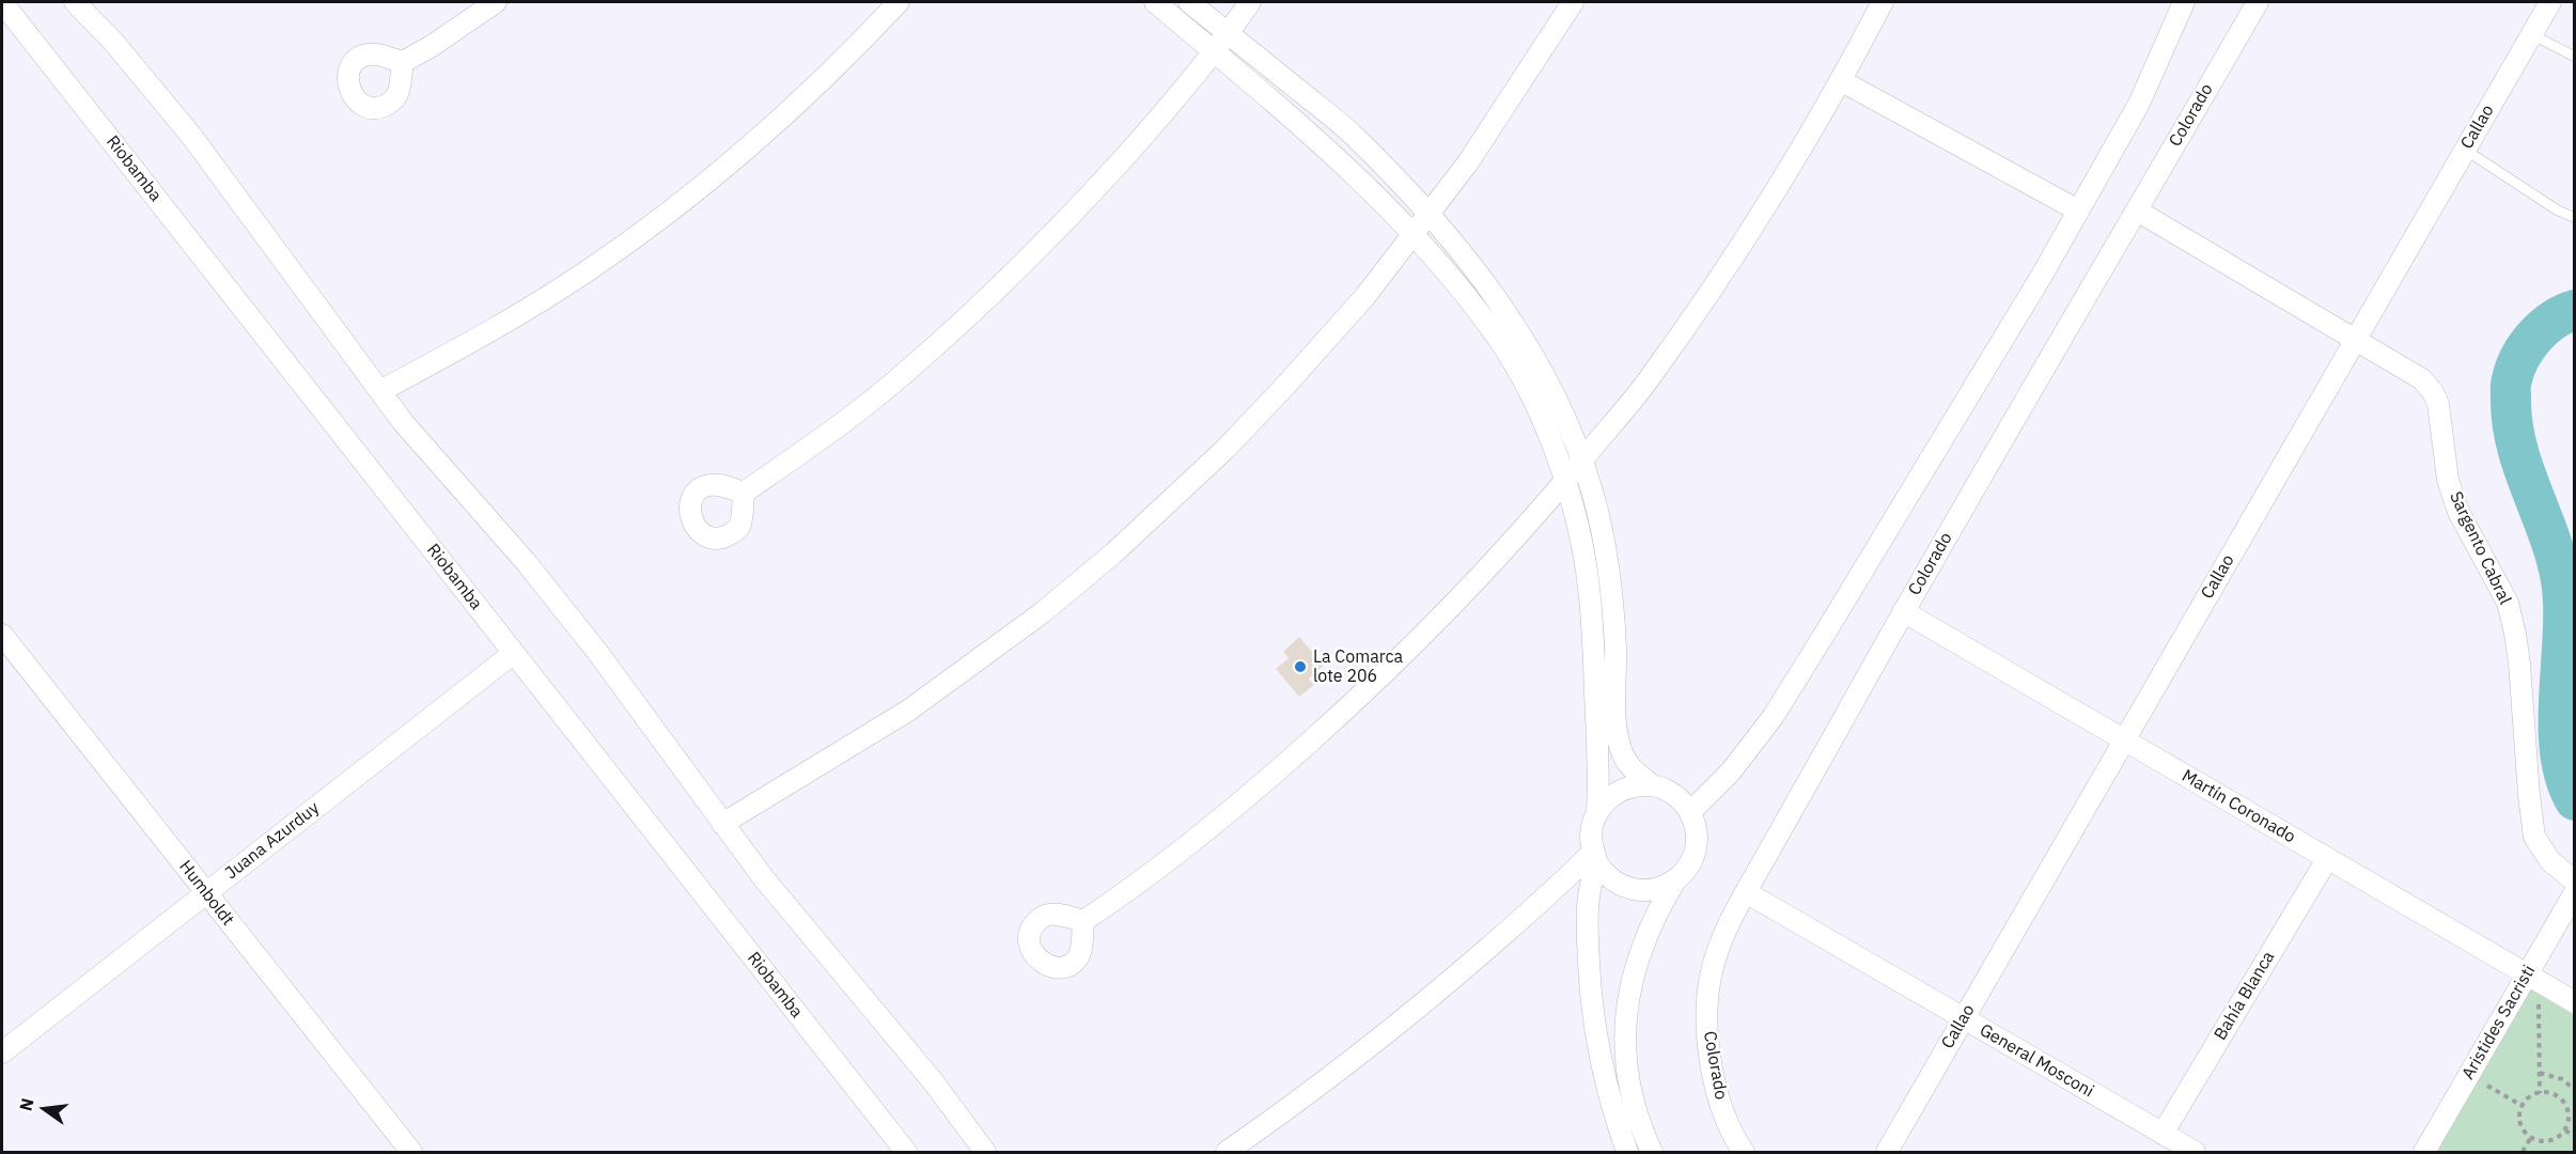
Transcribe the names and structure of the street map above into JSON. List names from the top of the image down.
{
  "streets": {
    "street": [
      "Colorado",
      "Callao",
      "Riobamba",
      "Sargento Cabral",
      "Martín Coronado",
      "Juana Azurduy",
      "Humboldt",
      "Bahía Blanca",
      "Aristides Sacristi",
      "General Mosconi"
    ]
  },
  "crossings": [
    ["Colorado", "Sargento Cabral"],
    ["Colorado", "Martín Coronado"],
    ["Colorado", "General Mosconi"],
    ["Callao", "Sargento Cabral"],
    ["Callao", "Martín Coronado"],
    ["Callao", "General Mosconi"],
    ["Riobamba", "Juana Azurduy"],
    ["Martín Coronado", "Bahía Blanca"],
    ["Martín Coronado", "Aristides Sacristi"],
    ["Juana Azurduy", "Humboldt"],
    ["Bahía Blanca", "General Mosconi"]
  ],
  "places": ["La Comarca lote 206"],
  "north": "left"
}
